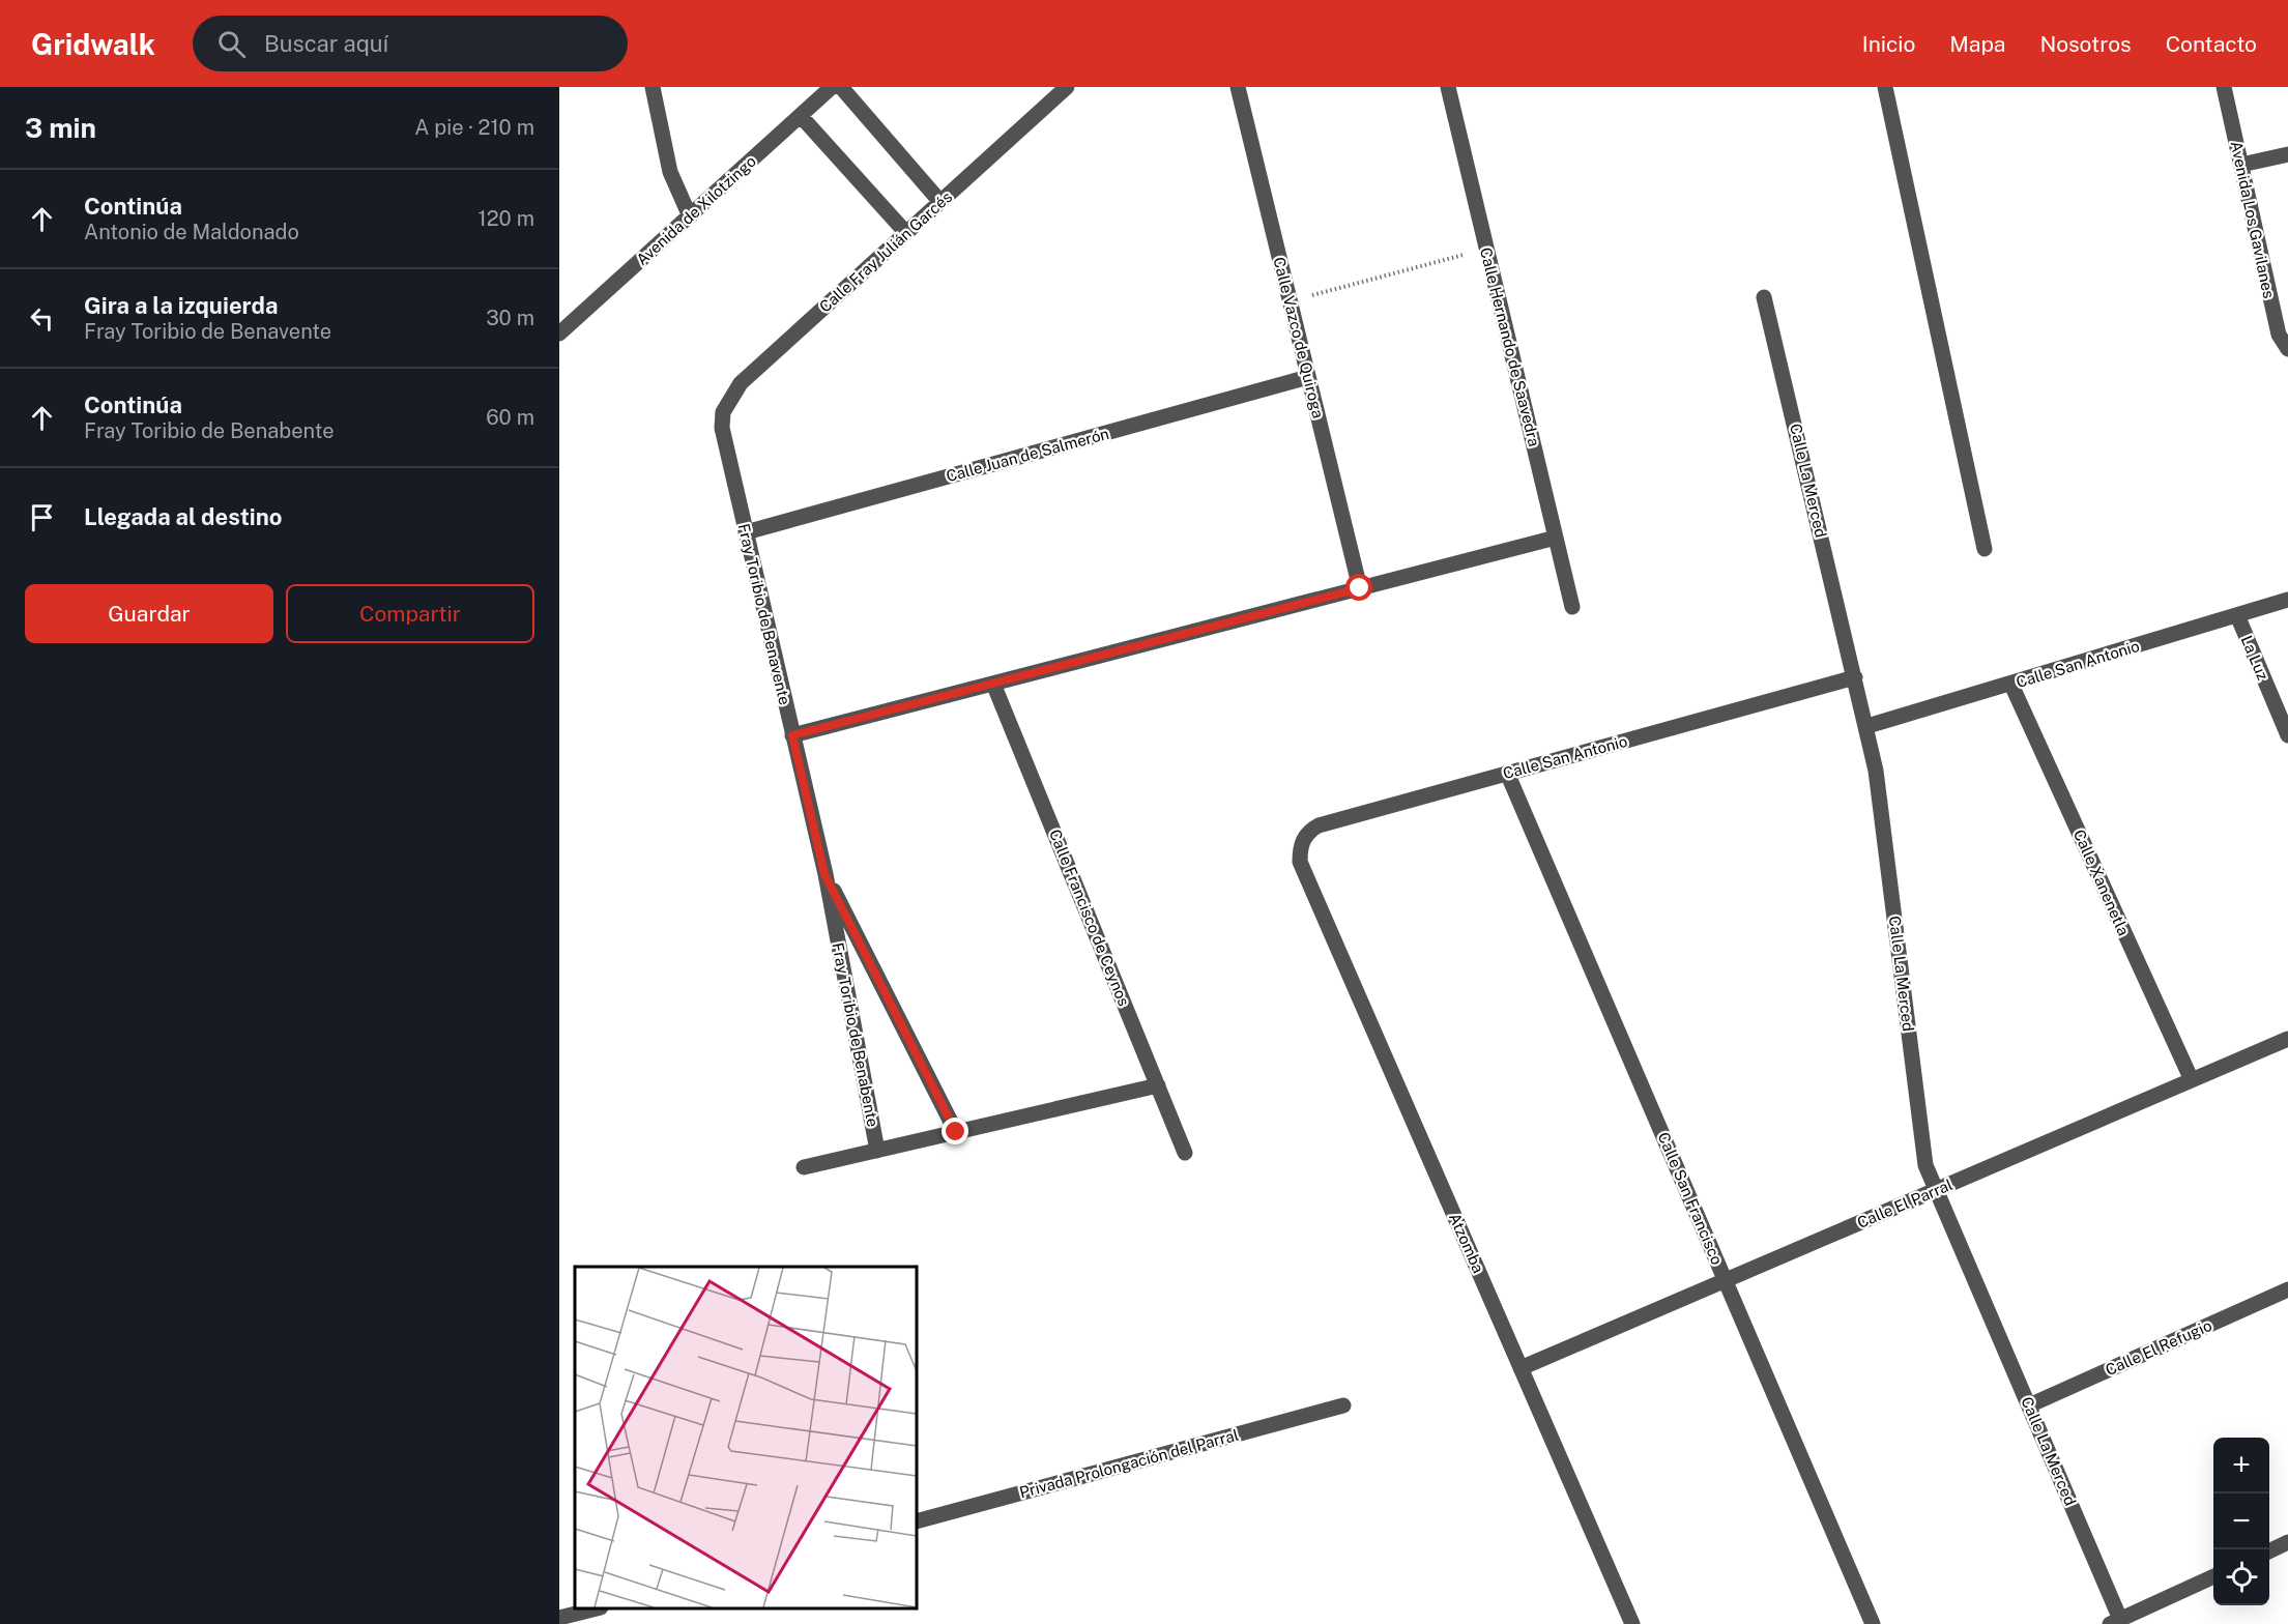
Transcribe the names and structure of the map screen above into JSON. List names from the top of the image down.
{
  "streets": {
    "street": [
      "Avenida de Xilotzingo",
      "Avenida Los Gavilanes",
      "Calle Fray Julián Garcés",
      "Calle Vazco de Quiroga",
      "Calle Hernando de Saavedra",
      "Calle Juan de Salmerón",
      "Calle La Merced",
      "Fray Toribio de Benavente",
      "La Luz",
      "Calle San Antonio",
      "Calle Xanenetla",
      "Calle Francisco de Ceynos",
      "Fray Toribio de Benabente",
      "Calle San Francisco",
      "Calle El Parral",
      "Atzomba",
      "Calle El Refugio",
      "Privada Prolongación del Parral"
    ]
  },
  "crossings": [
    ["Calle Fray Julián Garcés", "Fray Toribio de Benavente"],
    ["Calle Vazco de Quiroga", "Calle Juan de Salmerón"],
    ["Calle Juan de Salmerón", "Fray Toribio de Benavente"],
    ["Calle La Merced", "Calle San Antonio"],
    ["Calle La Merced", "Calle El Parral"],
    ["Calle La Merced", "Calle El Refugio"],
    ["Fray Toribio de Benavente", "Fray Toribio de Benabente"],
    ["La Luz", "Calle San Antonio"],
    ["Calle San Antonio", "Calle Xanenetla"],
    ["Calle San Antonio", "Calle San Francisco"],
    ["Calle San Antonio", "Atzomba"],
    ["Calle Xanenetla", "Calle El Parral"],
    ["Calle San Francisco", "Calle El Parral"],
    ["Calle El Parral", "Atzomba"]
  ],
  "page": {
    "header": "Gridwalk",
    "search": "Buscar aquí",
    "nav": [
      "Inicio",
      "Mapa",
      "Nosotros",
      "Contacto"
    ],
    "heading": ["3 min", "A pie · 210 m"],
    "list": [
      ["Continúa", "Antonio de Maldonado", "120 m"],
      ["Gira a la izquierda", "Fray Toribio de Benavente", "30 m"],
      ["Continúa", "Fray Toribio de Benabente", "60 m"],
      "Llegada al destino"
    ],
    "buttons": ["Guardar", "Compartir"],
    "map_buttons": ["+", "−"]
  }
}
